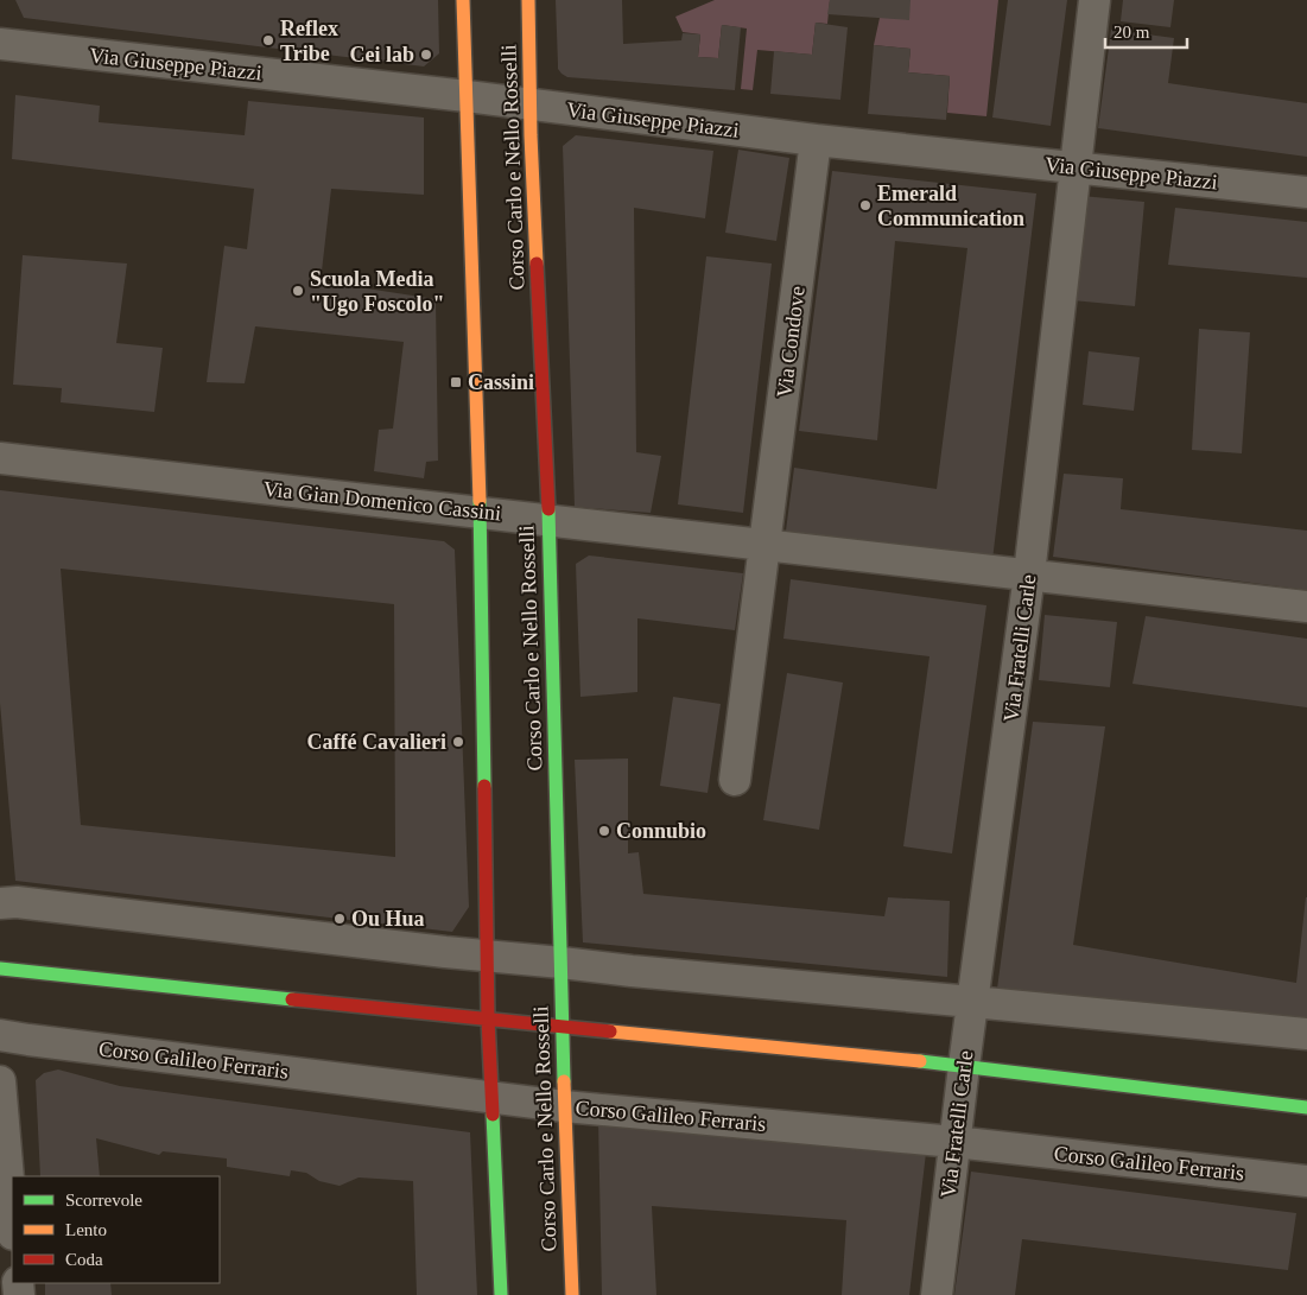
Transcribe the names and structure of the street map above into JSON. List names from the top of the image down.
{
  "streets": {
    "street": [
      "Via Giuseppe Piazzi",
      "Corso Carlo e Nello Rosselli",
      "Via Condove",
      "Via Gian Domenico Cassini",
      "Via Fratelli Carle",
      "Corso Galileo Ferraris"
    ]
  },
  "crossings": [
    ["Via Giuseppe Piazzi", "Corso Carlo e Nello Rosselli"],
    ["Via Giuseppe Piazzi", "Via Condove"],
    ["Via Giuseppe Piazzi", "Via Fratelli Carle"],
    ["Corso Carlo e Nello Rosselli", "Via Gian Domenico Cassini"],
    ["Corso Carlo e Nello Rosselli", "Corso Galileo Ferraris"],
    ["Via Condove", "Via Gian Domenico Cassini"],
    ["Via Gian Domenico Cassini", "Via Fratelli Carle"],
    ["Via Fratelli Carle", "Corso Galileo Ferraris"]
  ],
  "places": {
    "other": [
      "Reflex Tribe",
      "Cei lab",
      "Emerald Communication",
      "Scuola Media \"Ugo Foscolo\"",
      "Caffé Cavalieri",
      "Connubio",
      "Ou Hua"
    ],
    "transit": ["Cassini"]
  },
  "legend": ["Scorrevole", "Lento", "Coda"],
  "scale_bar": "20 m"
}
